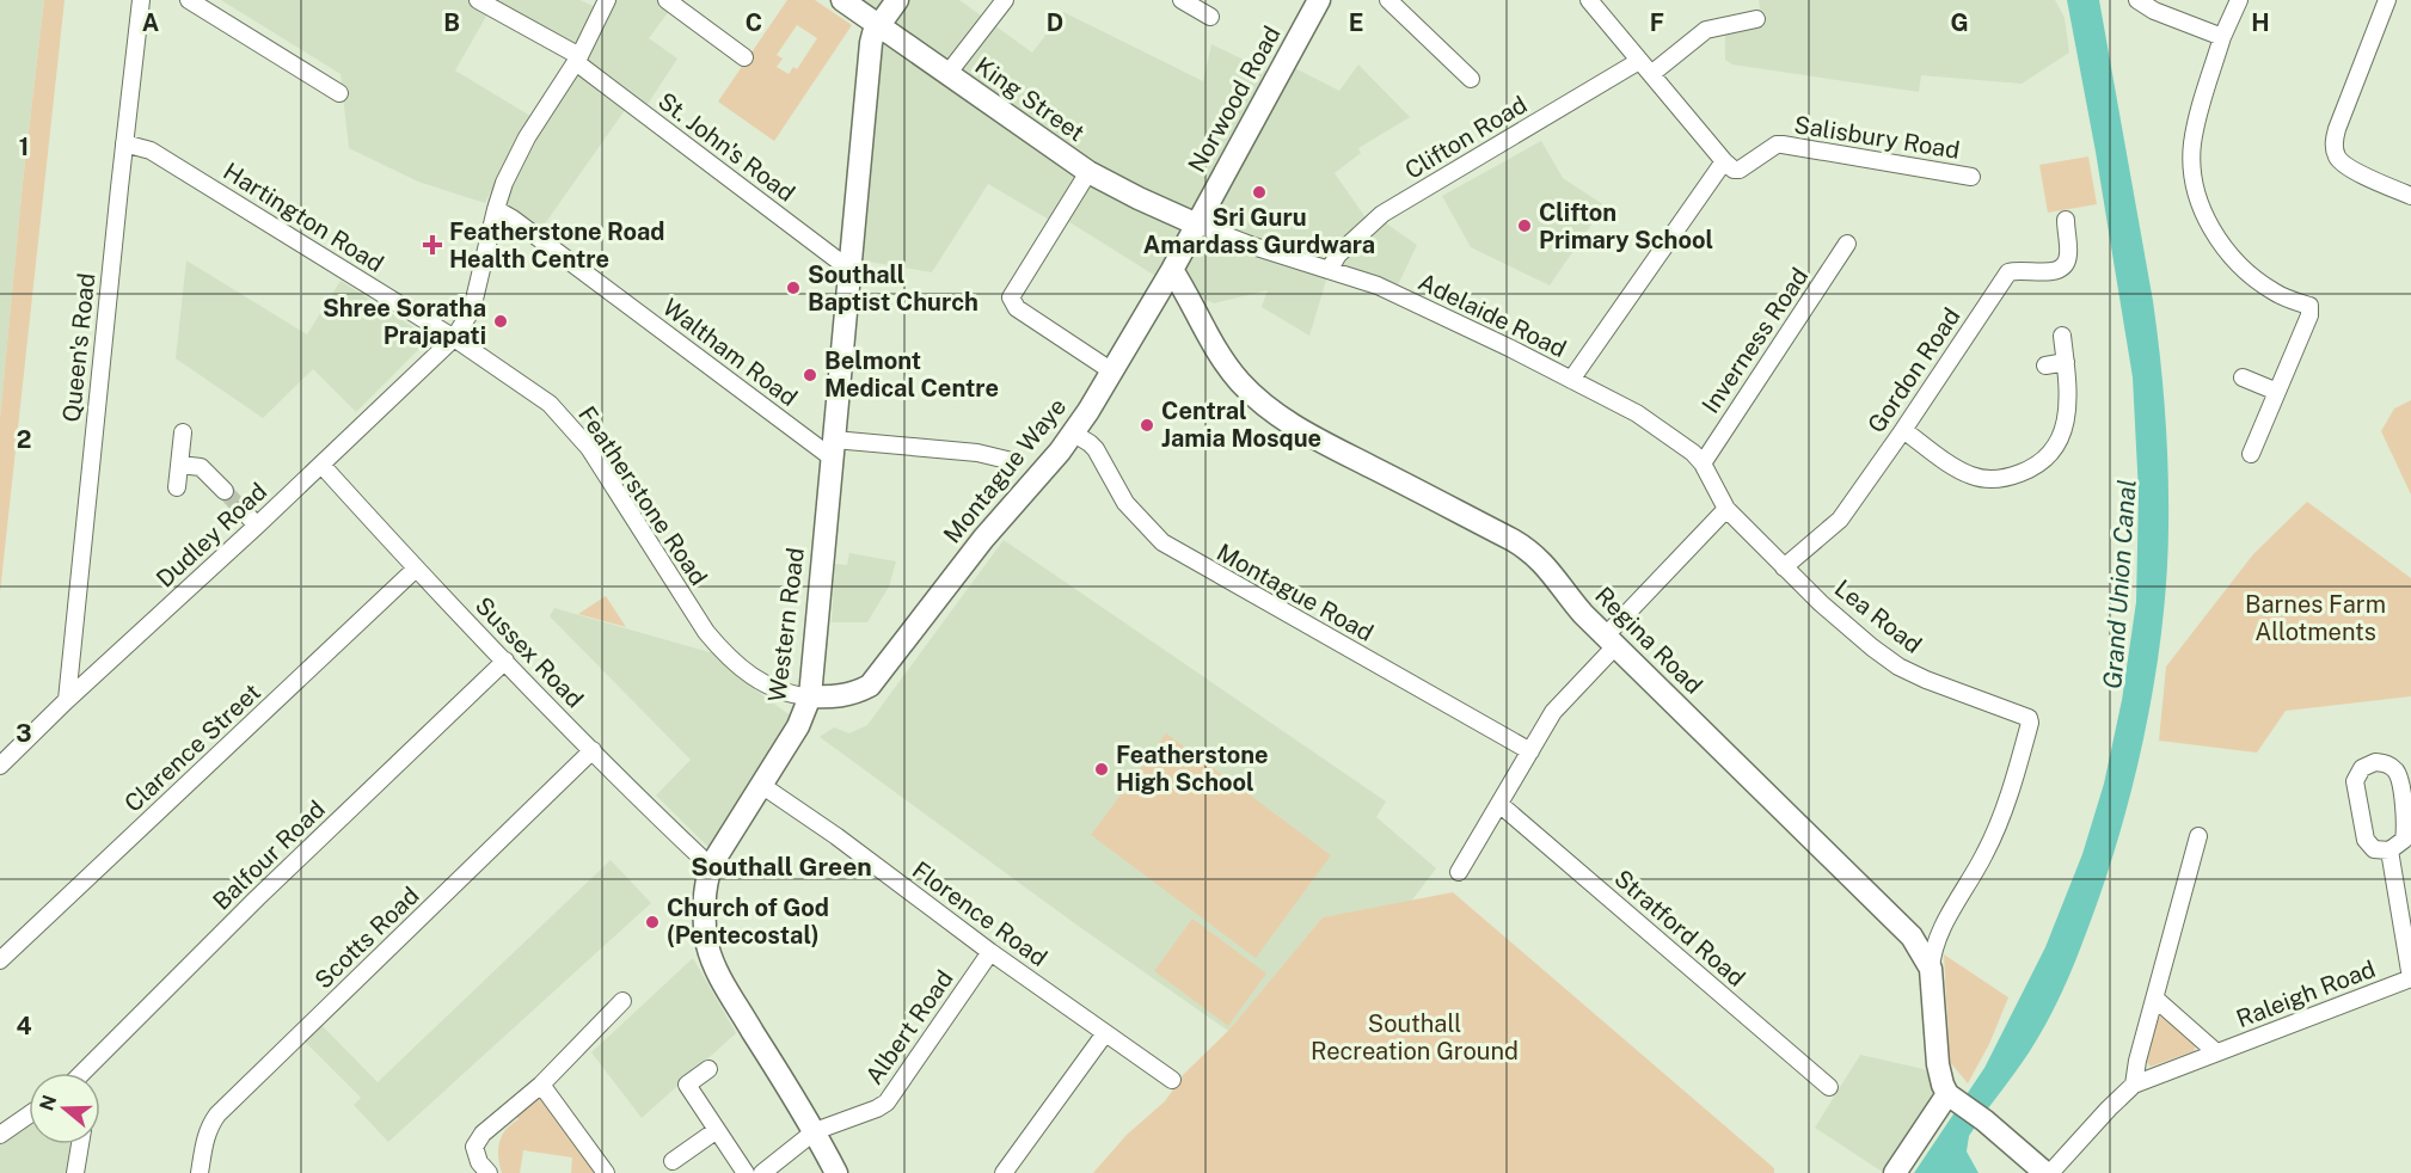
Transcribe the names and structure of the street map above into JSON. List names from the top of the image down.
{
  "streets": {
    "street": [
      "King Street",
      "Norwood Road",
      "Clifton Road",
      "Salisbury Road",
      "St. John's Road",
      "Hartington Road",
      "Adelaide Road",
      "Inverness Road",
      "Queen's Road",
      "Waltham Road",
      "Gordon Road",
      "Montague Waye",
      "Featherstone Road",
      "Dudley Road",
      "Montague Road",
      "Lea Road",
      "Western Road",
      "Regina Road",
      "Sussex Road",
      "Clarence Street",
      "Balfour Road",
      "Florence Road",
      "Stratford Road",
      "Scotts Road",
      "Raleigh Road",
      "Albert Road"
    ]
  },
  "crossings": [
    ["King Street", "Norwood Road"],
    ["King Street", "Adelaide Road"],
    ["King Street", "Montague Waye"],
    ["King Street", "Western Road"],
    ["Norwood Road", "Adelaide Road"],
    ["Norwood Road", "Montague Waye"],
    ["Clifton Road", "Adelaide Road"],
    ["St. John's Road", "Western Road"],
    ["Hartington Road", "Queen's Road"],
    ["Hartington Road", "Featherstone Road"],
    ["Hartington Road", "Dudley Road"],
    ["Adelaide Road", "Inverness Road"],
    ["Adelaide Road", "Montague Waye"],
    ["Adelaide Road", "Lea Road"],
    ["Queen's Road", "Dudley Road"],
    ["Waltham Road", "Western Road"],
    ["Gordon Road", "Lea Road"],
    ["Montague Waye", "Featherstone Road"],
    ["Montague Waye", "Montague Road"],
    ["Montague Waye", "Western Road"],
    ["Montague Waye", "Regina Road"],
    ["Featherstone Road", "Dudley Road"],
    ["Featherstone Road", "Western Road"],
    ["Dudley Road", "Sussex Road"],
    ["Western Road", "Sussex Road"],
    ["Western Road", "Florence Road"],
    ["Western Road", "Albert Road"],
    ["Sussex Road", "Clarence Street"],
    ["Sussex Road", "Balfour Road"],
    ["Sussex Road", "Scotts Road"],
    ["Florence Road", "Albert Road"]
  ],
  "districts": ["Southall Green"],
  "water": ["Grand Union Canal"],
  "parks": ["Barnes Farm Allotments", "Southall Recreation Ground"],
  "places": {
    "other": [
      "Sri Guru Amardass Gurdwara",
      "Clifton Primary School",
      "Southall Baptist Church",
      "Shree Soratha Prajapati",
      "Belmont Medical Centre",
      "Central Jamia Mosque",
      "Featherstone High School",
      "Church of God (Pentecostal)"
    ],
    "health": ["Featherstone Road Health Centre"]
  },
  "north": "left",
  "grid": {
    "columns": [
      "A",
      "B",
      "C",
      "D",
      "E",
      "F",
      "G",
      "H"
    ],
    "rows": [
      "1",
      "2",
      "3",
      "4"
    ]
  }
}
